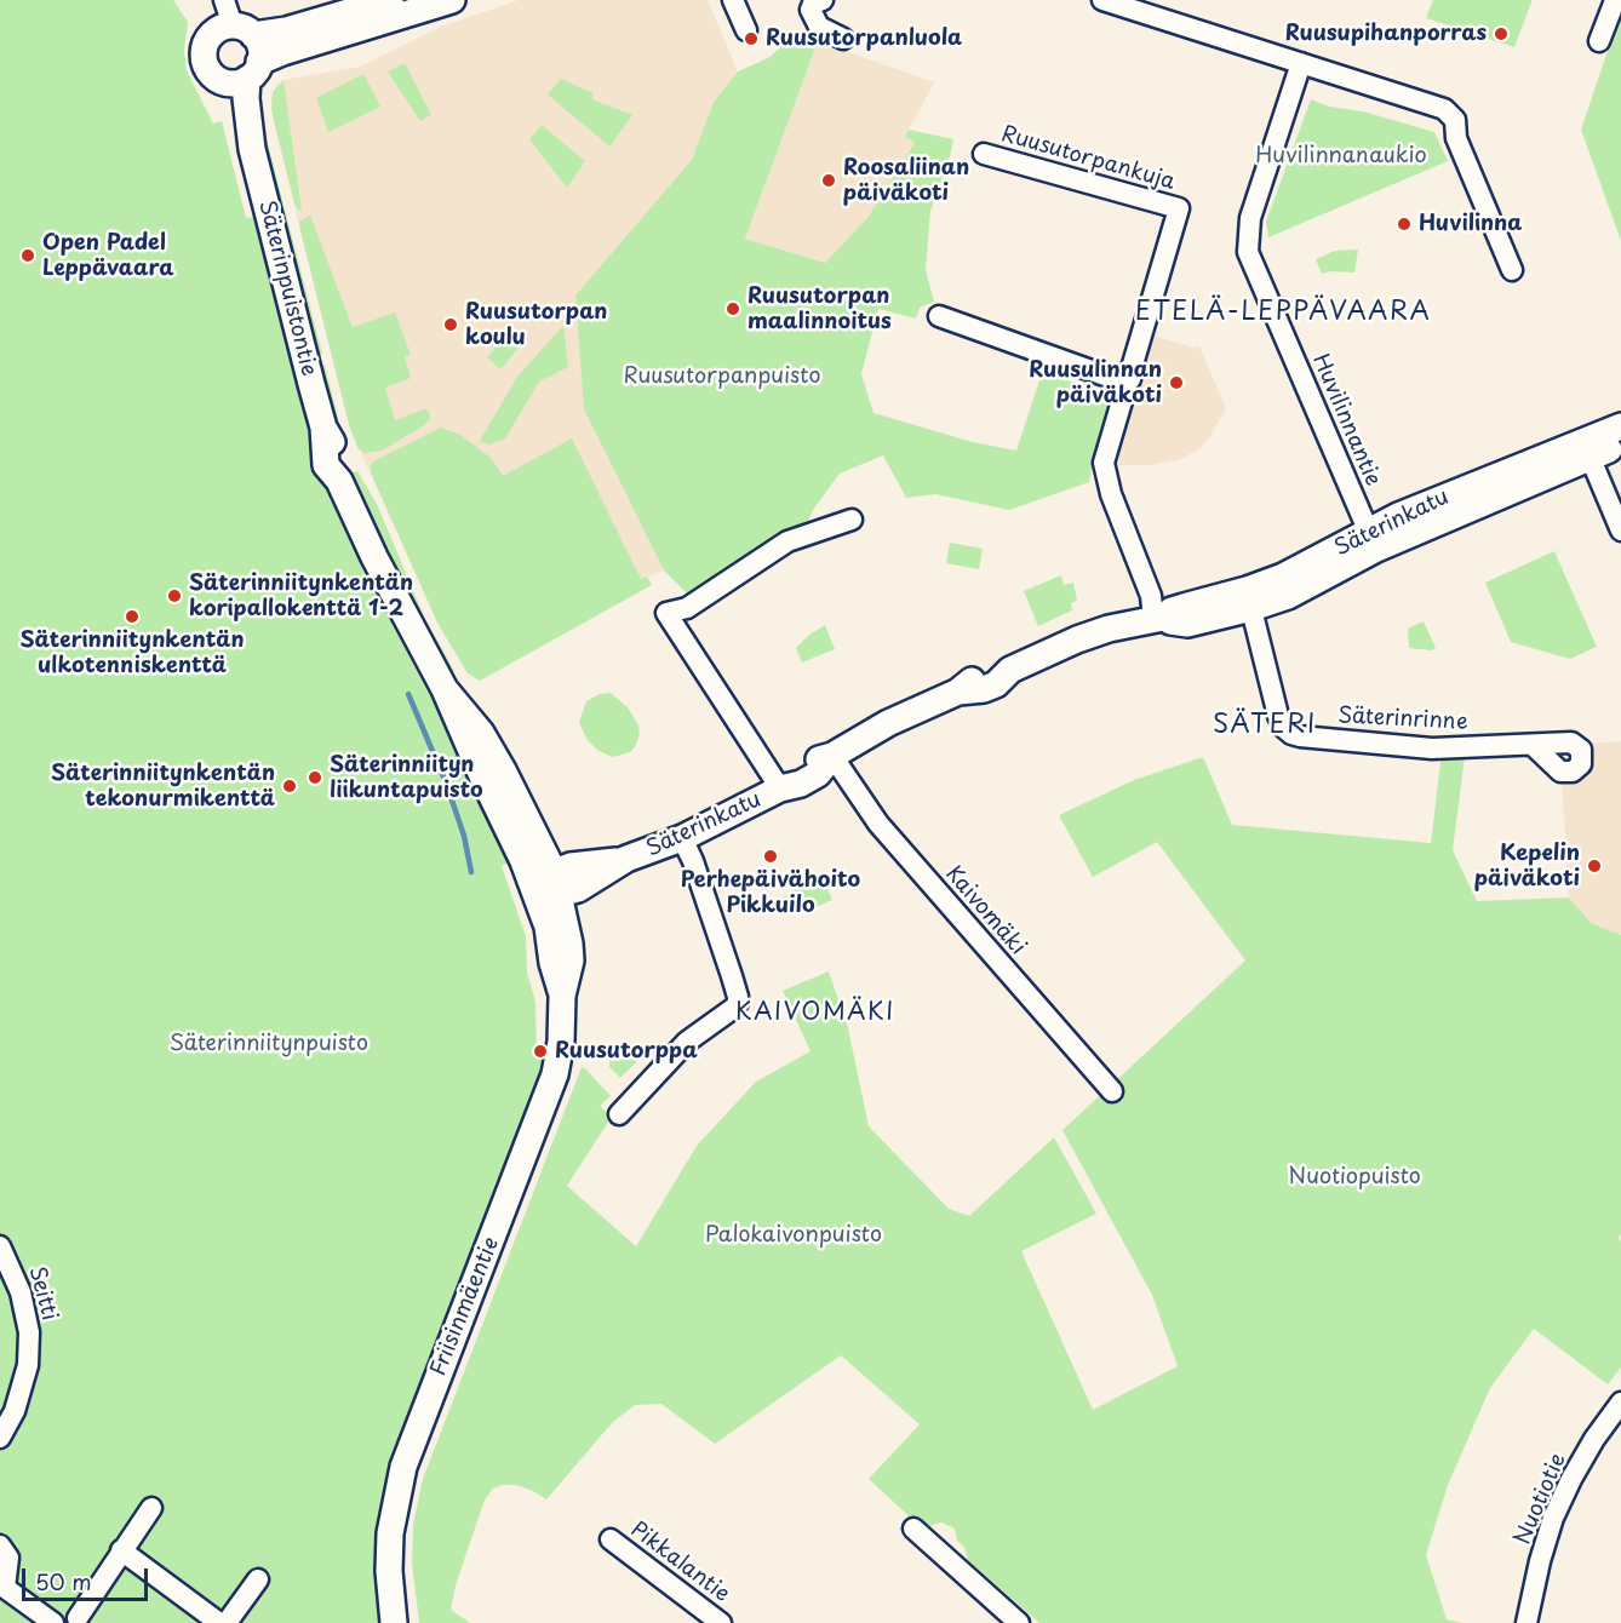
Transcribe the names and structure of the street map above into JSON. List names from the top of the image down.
{
  "streets": {
    "main road": ["Säterinpuistontie", "Säterinkatu", "Friisinmäentie"],
    "street": [
      "Ruusutorpankuja",
      "Huvilinnantie",
      "Säterinrinne",
      "Kaivomäki",
      "Seitti",
      "Nuotiotie",
      "Pikkalantie"
    ]
  },
  "crossings": [
    ["Säterinpuistontie", "Säterinkatu"],
    ["Säterinpuistontie", "Friisinmäentie"],
    ["Huvilinnantie", "Säterinkatu"],
    ["Säterinkatu", "Säterinrinne"],
    ["Säterinkatu", "Kaivomäki"],
    ["Säterinkatu", "Friisinmäentie"]
  ],
  "districts": ["ETELÄ-LEPPÄVAARA", "SÄTERI", "KAIVOMÄKI"],
  "parks": [
    "Huvilinnanaukio",
    "Ruusutorpanpuisto",
    "Säterinniitynpuisto",
    "Nuotiopuisto",
    "Palokaivonpuisto"
  ],
  "places": [
    "Ruusupihanporras",
    "Ruusutorpanluola",
    "Roosaliinan päiväkoti",
    "Huvilinna",
    "Open Padel Leppävaara",
    "Ruusutorpan maalinnoitus",
    "Ruusutorpan koulu",
    "Ruusulinnan päiväkoti",
    "Säterinniitynkentän koripallokenttä 1-2",
    "Säterinniitynkentän ulkotenniskenttä",
    "Säterinniityn liikuntapuisto",
    "Säterinniitynkentän tekonurmikenttä",
    "Perhepäivähoito Pikkuilo",
    "Kepelin päiväkoti",
    "Ruusutorppa"
  ],
  "scale_bar": "50 m"
}
